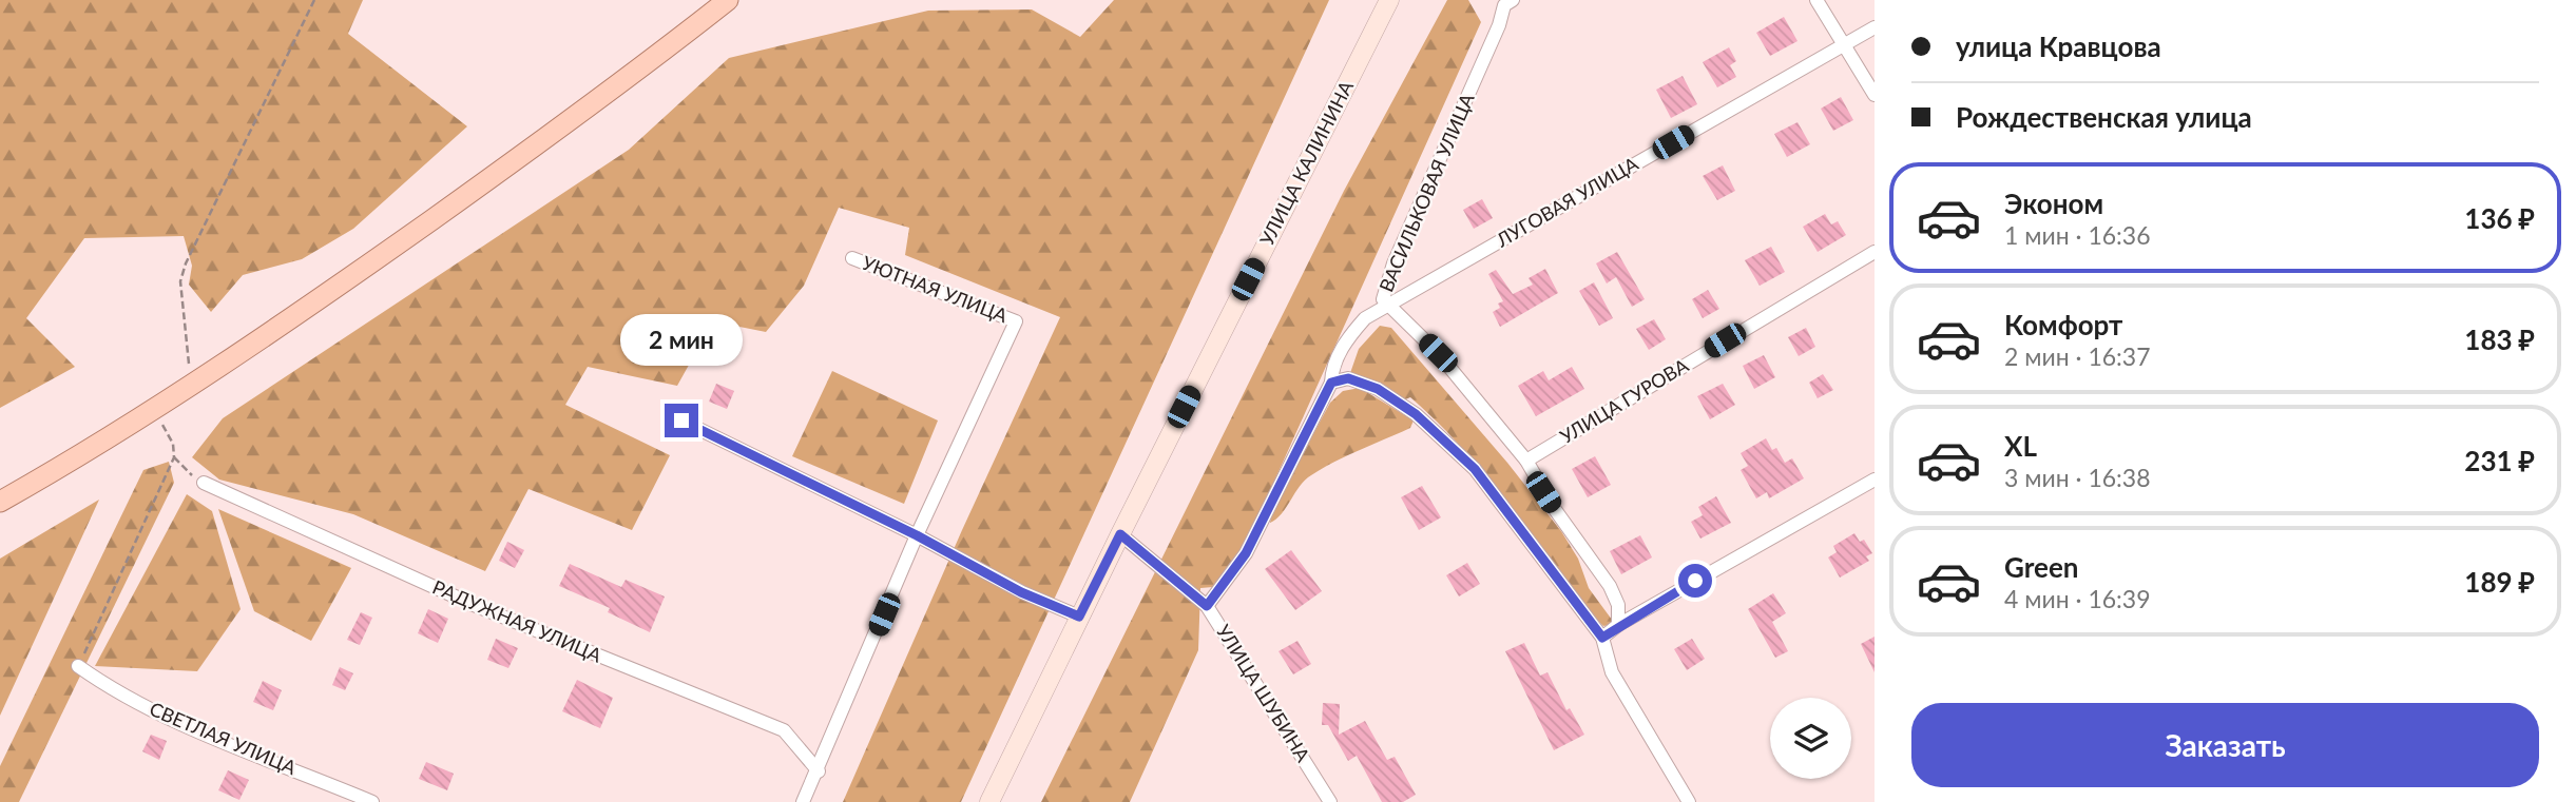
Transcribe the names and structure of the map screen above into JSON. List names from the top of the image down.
{
  "streets": {
    "main road": ["УЛИЦА КАЛИНИНА"],
    "street": [
      "ВАСИЛЬКОВАЯ УЛИЦА",
      "ЛУГОВАЯ УЛИЦА",
      "УЮТНАЯ УЛИЦА",
      "УЛИЦА ГУРОВА",
      "РАДУЖНАЯ УЛИЦА",
      "УЛИЦА ШУБИНА",
      "СВЕТЛАЯ УЛИЦА"
    ]
  },
  "crossings": [
    ["УЛИЦА КАЛИНИНА", "УЛИЦА ШУБИНА"],
    ["ВАСИЛЬКОВАЯ УЛИЦА", "ЛУГОВАЯ УЛИЦА"],
    ["ВАСИЛЬКОВАЯ УЛИЦА", "УЛИЦА ГУРОВА"],
    ["ЛУГОВАЯ УЛИЦА", "УЛИЦА ШУБИНА"]
  ],
  "page": {
    "banner": ["улица Кравцова", "Рождественская улица"],
    "list": [
      {
        "name": "Эконом",
        "note": "1 мин · 16:36",
        "value": "136 ₽"
      },
      {
        "name": "Комфорт",
        "note": "2 мин · 16:37",
        "value": "183 ₽"
      },
      {
        "name": "XL",
        "note": "3 мин · 16:38",
        "value": "231 ₽"
      },
      {
        "name": "Green",
        "note": "4 мин · 16:39",
        "value": "189 ₽"
      }
    ],
    "bubble": "2 мин",
    "buttons": "Заказать"
  }
}
